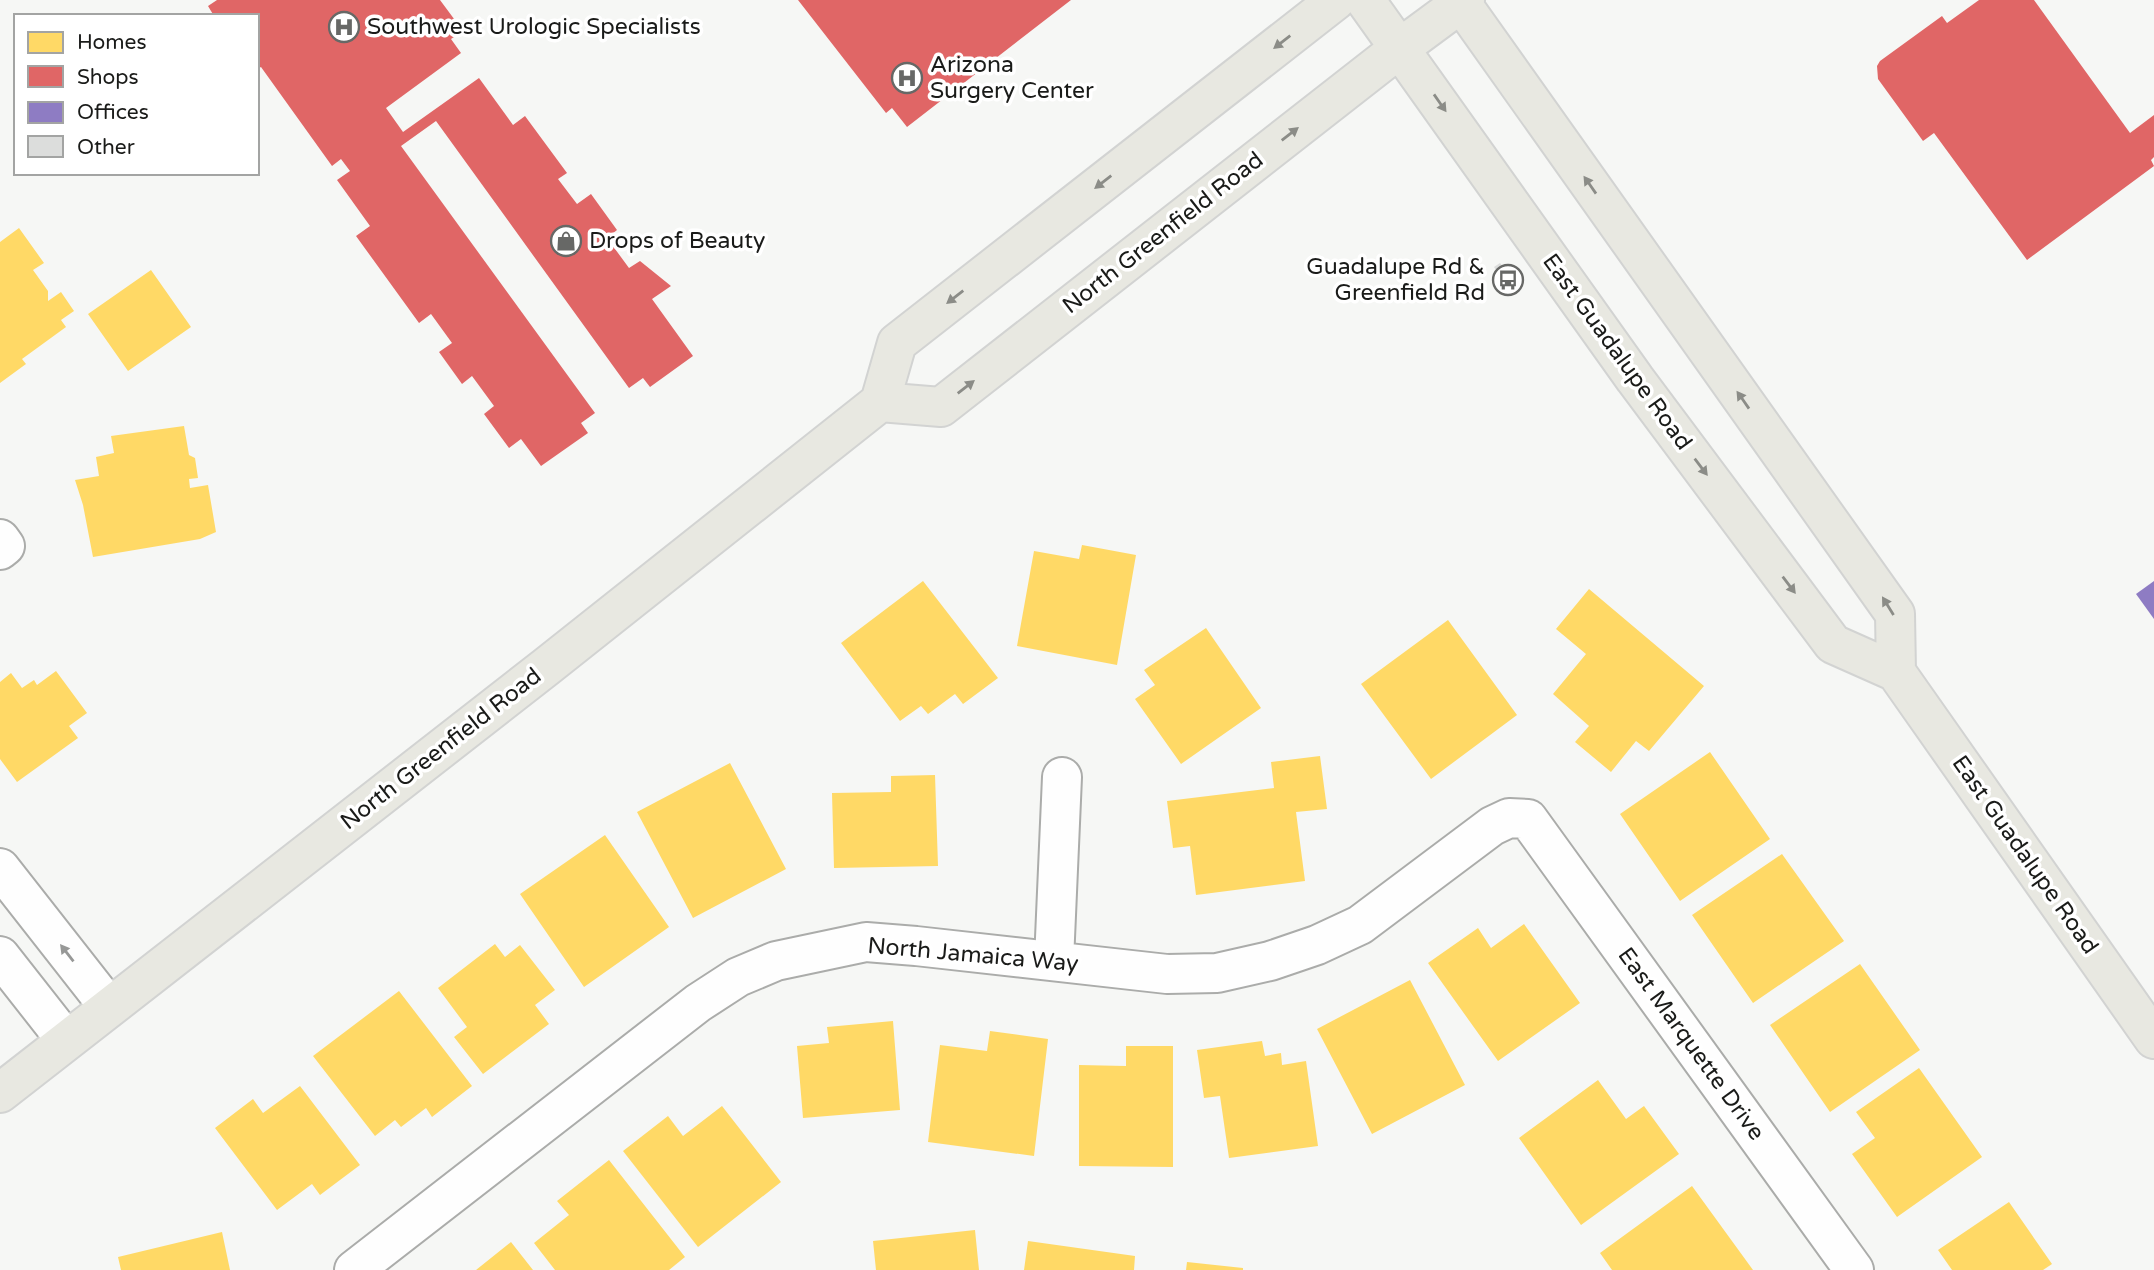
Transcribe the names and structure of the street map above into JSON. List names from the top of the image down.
{
  "streets": {
    "main road": ["North Greenfield Road", "East Guadalupe Road"],
    "street": ["North Jamaica Way", "East Marquette Drive"]
  },
  "crossings": [
    ["North Greenfield Road", "East Guadalupe Road"],
    ["North Jamaica Way", "East Marquette Drive"]
  ],
  "places": {
    "hospital": ["Southwest Urologic Specialists", "Arizona Surgery Center"],
    "shop": ["Drops of Beauty"],
    "bus stop": ["Guadalupe Rd & Greenfield Rd"]
  },
  "legend": [
    "Homes",
    "Shops",
    "Offices",
    "Other"
  ]
}
